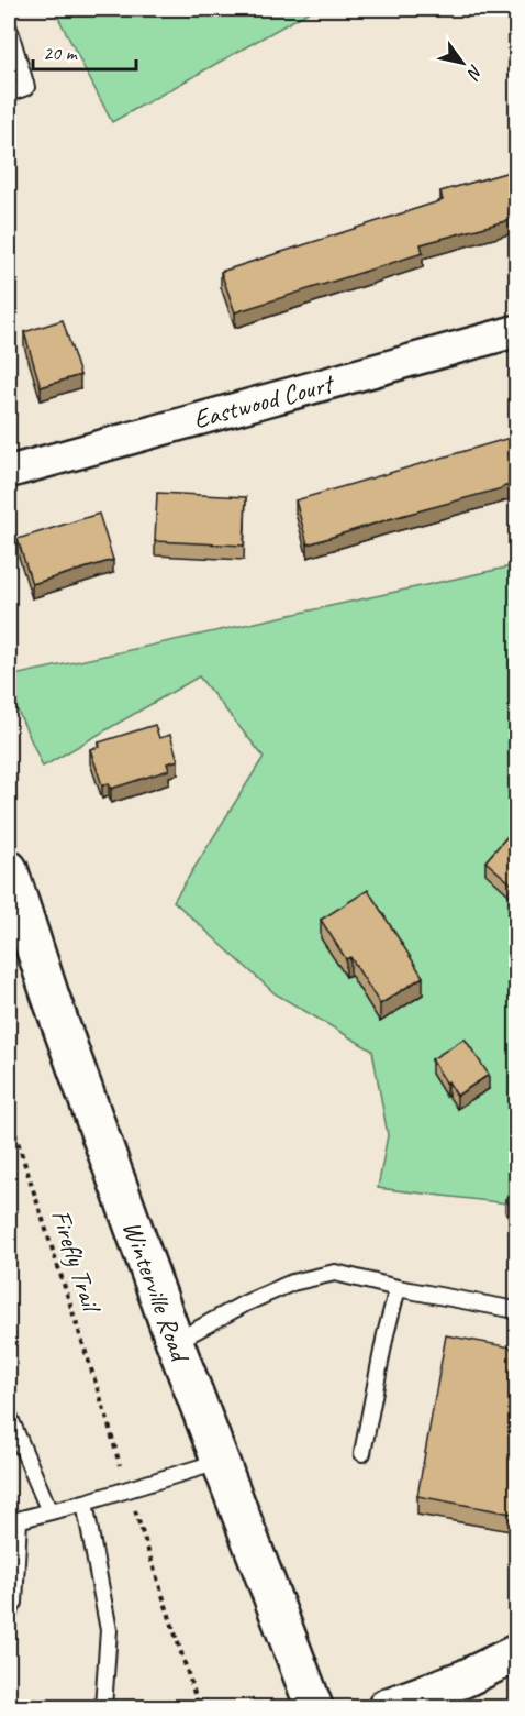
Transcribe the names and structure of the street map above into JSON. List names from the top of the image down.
{
  "streets": {
    "street": ["Eastwood Court", "Winterville Road"],
    "path": ["Firefly Trail"]
  },
  "scale_bar": "20 m",
  "north": "bottom right"
}
